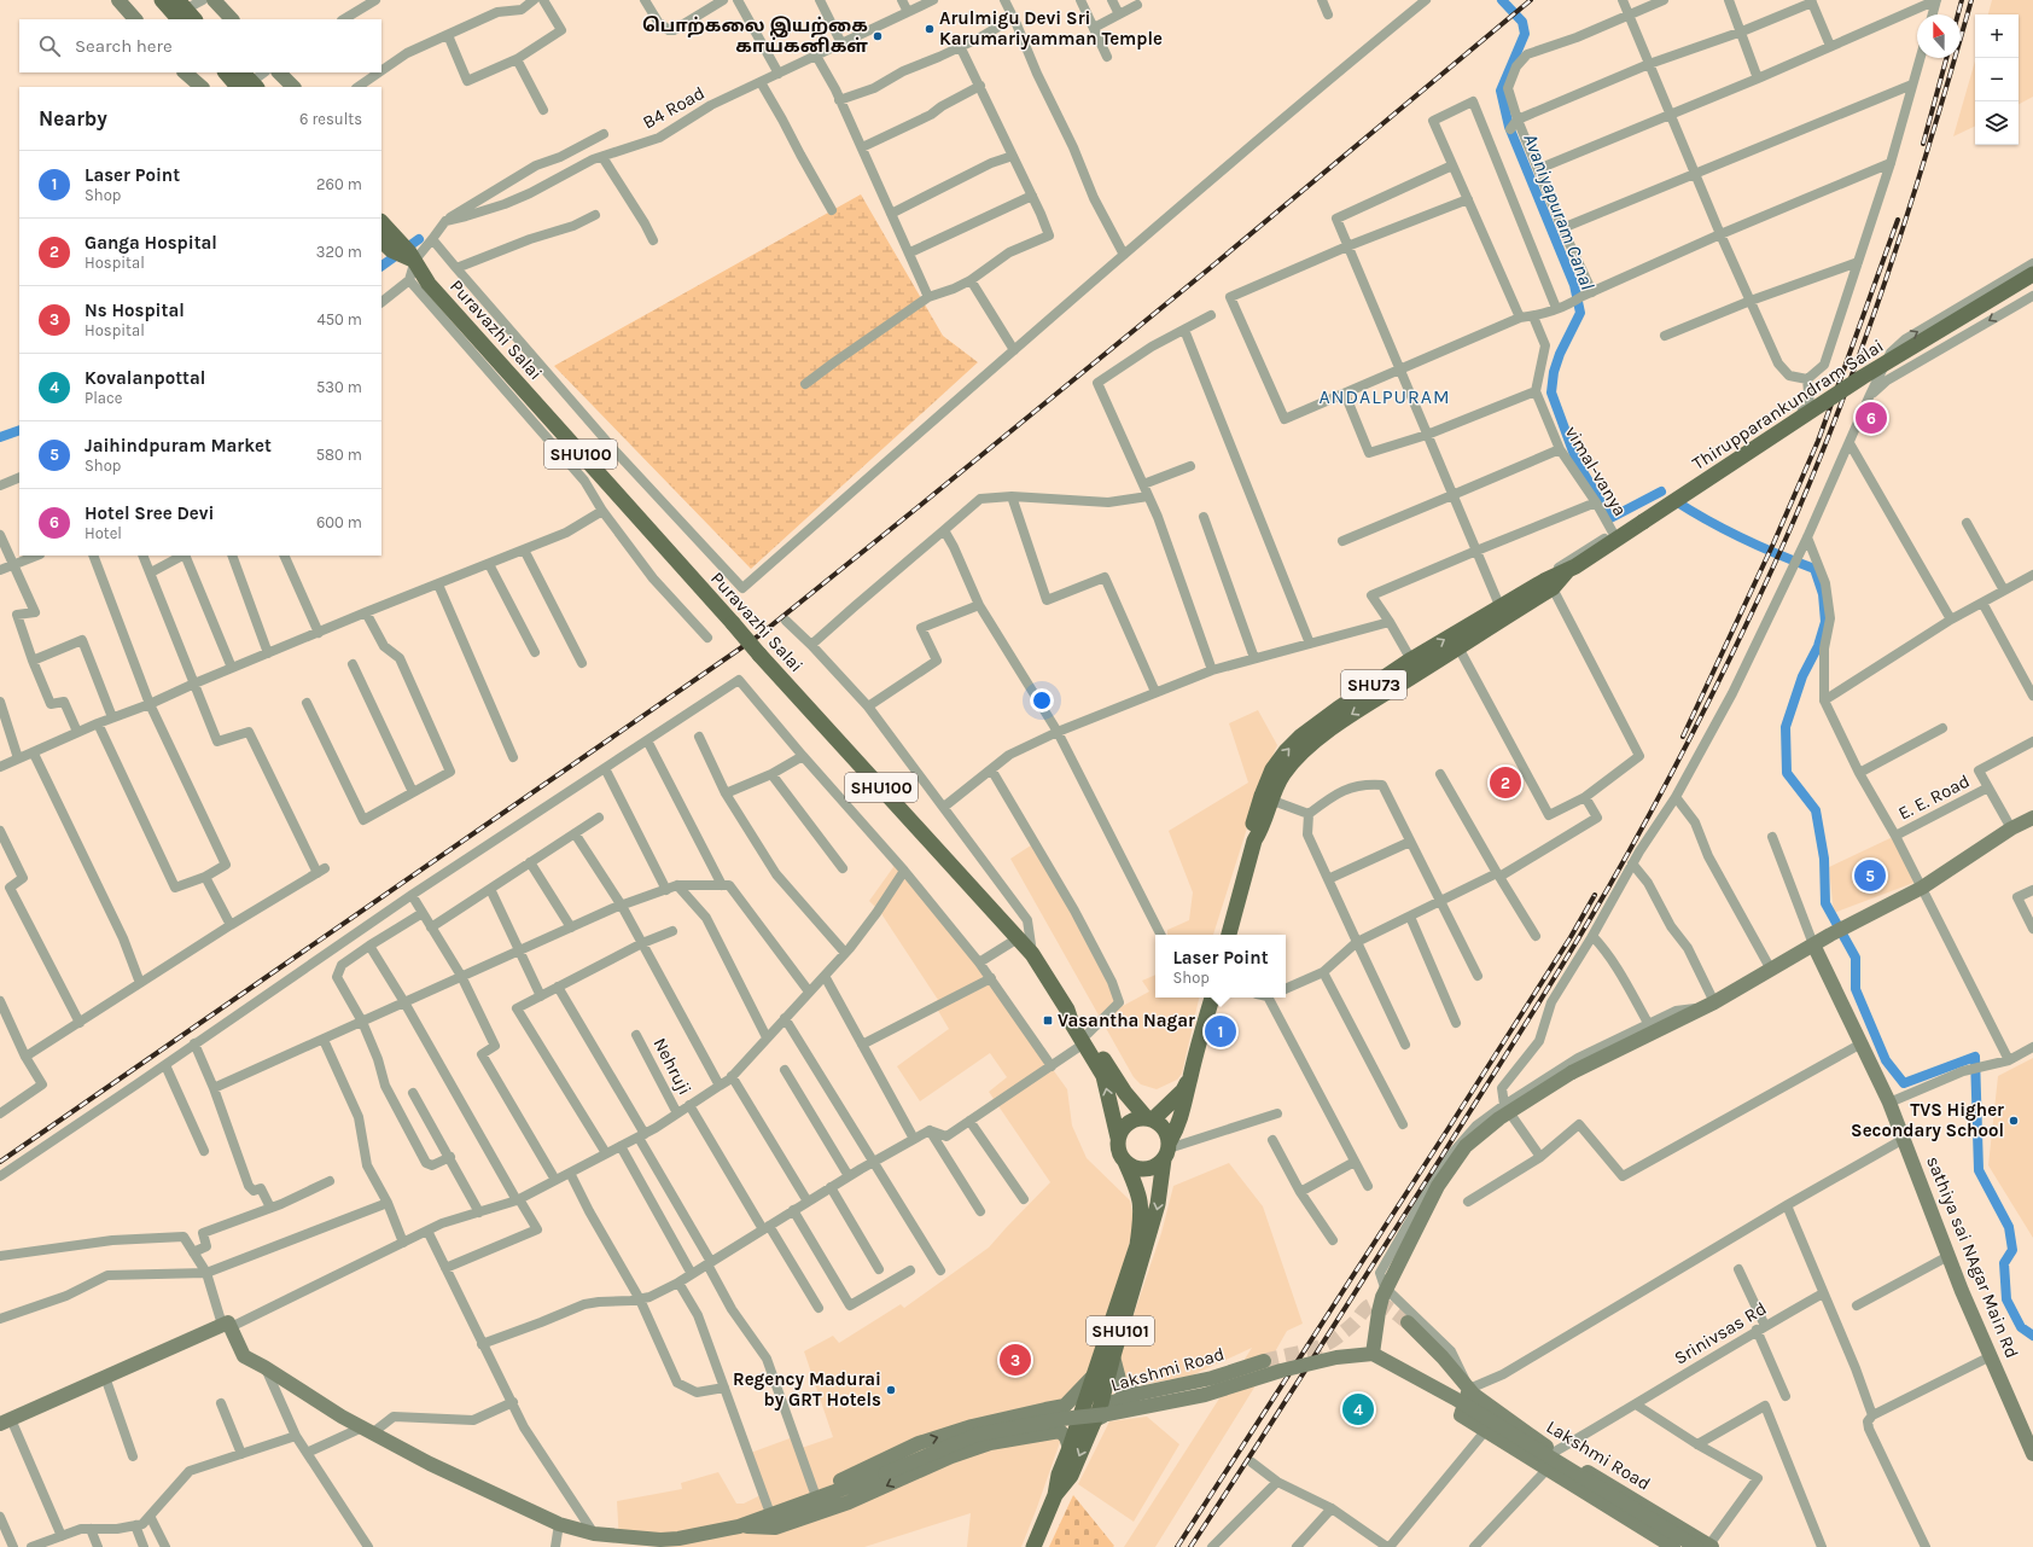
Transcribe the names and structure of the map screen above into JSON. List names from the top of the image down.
{
  "streets": {
    "main road": [
      "Puravazhi Salai",
      "Thirupparankundram Salai",
      "SHU100",
      "SHU73",
      "SHU101"
    ],
    "street": [
      "B4 Road",
      "vimal-vanya",
      "E. E. Road",
      "Nehruji",
      "sathiya sai NAgar Main Rd",
      "Srinivsas Rd",
      "Lakshmi Road"
    ]
  },
  "crossings": [
    ["Puravazhi Salai", "SHU101"],
    ["SHU101", "Lakshmi Road"],
    ["Srinivsas Rd", "Lakshmi Road"]
  ],
  "districts": ["ANDALPURAM"],
  "water": ["Avaniyapuram Canal"],
  "places": {
    "other": [
      "Arulmigu Devi Sri Karumariyamman Temple",
      "பொற்கலை இயற்கை காய்கனிகள்",
      "TVS Higher Secondary School",
      "Regency Madurai by GRT Hotels"
    ],
    "transit": ["Vasantha Nagar"]
  },
  "north": "top",
  "page": {
    "map_buttons": ["+", "−"],
    "search": "Search here",
    "heading": ["Nearby", "6 results"],
    "list": [
      {
        "mark": "1",
        "name": "Laser Point",
        "note": "Shop",
        "value": "260 m"
      },
      {
        "mark": "2",
        "name": "Ganga Hospital",
        "note": "Hospital",
        "value": "320 m"
      },
      {
        "mark": "3",
        "name": "Ns Hospital",
        "note": "Hospital",
        "value": "450 m"
      },
      {
        "mark": "4",
        "name": "Kovalanpottal",
        "note": "Place",
        "value": "530 m"
      },
      {
        "mark": "5",
        "name": "Jaihindpuram Market",
        "note": "Shop",
        "value": "580 m"
      },
      {
        "mark": "6",
        "name": "Hotel Sree Devi",
        "note": "Hotel",
        "value": "600 m"
      }
    ],
    "pins": [
      "6",
      "2",
      "5",
      "1",
      "3",
      "4"
    ],
    "popup": ["Laser Point", "Shop"]
  }
}
